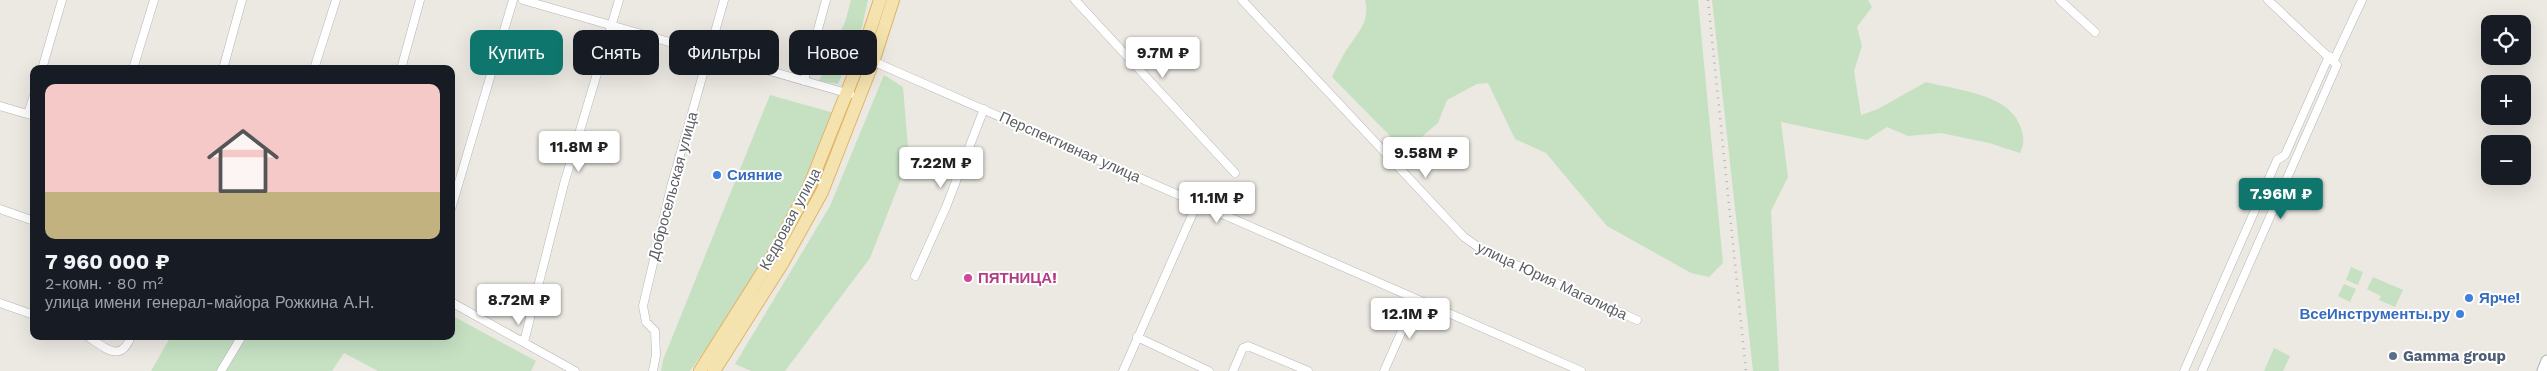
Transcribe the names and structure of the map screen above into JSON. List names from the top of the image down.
{
  "streets": {
    "main road": ["Кедровая улица"],
    "street": ["Перспективная улица", "Добросельская улица", "улица Юрия Магалифа"]
  },
  "places": [
    "Сияние",
    "ПЯТНИЦА!",
    "Ярче!",
    "ВсеИнструменты.ру",
    "Gamma group"
  ],
  "page": {
    "map_buttons": ["+", "−"],
    "chip": [
      "Купить",
      "Снять",
      "Фильтры",
      "Новое"
    ],
    "price": [
      "9.7M ₽",
      "11.8M ₽",
      "9.58M ₽",
      "7.22M ₽",
      "7.96M ₽",
      "11.1M ₽",
      "8.72M ₽",
      "12.1M ₽"
    ],
    "list": [
      {
        "name": "7 960 000 ₽",
        "note": "2-комн. · 80 m² · улица имени генерал-майора Рожкина А.Н."
      }
    ]
  }
}
